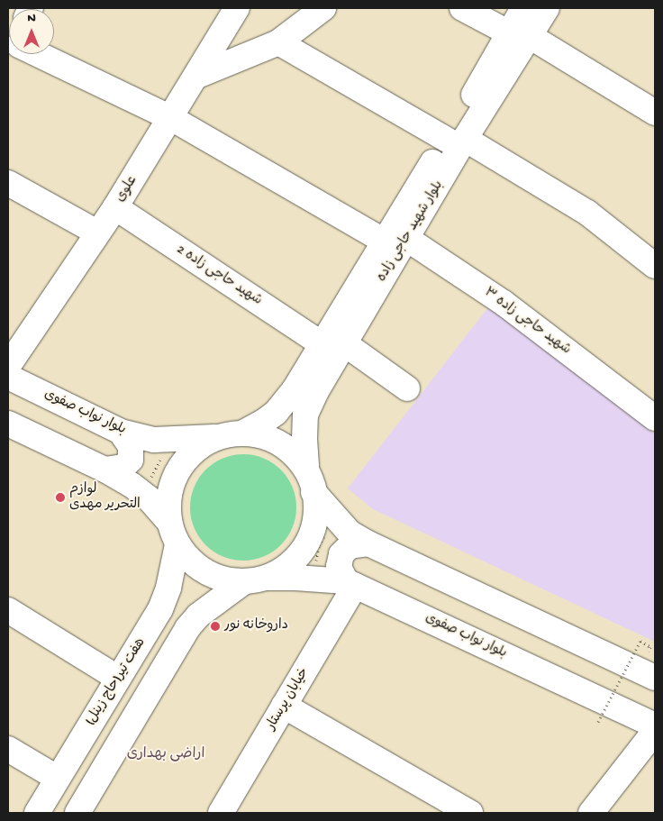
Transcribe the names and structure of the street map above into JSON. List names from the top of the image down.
{
  "streets": {
    "street": [
      "علوی",
      "بلوار شهید حاجی زاده",
      "شهید حاجی زاده 2",
      "شهید حاجی زاده ۳",
      "بلوار نواب صفوی",
      "هفت تیر(حاج زینل)",
      "خیابان پرستار"
    ]
  },
  "crossings": [
    ["علوی", "شهید حاجی زاده 2"],
    ["علوی", "شهید حاجی زاده ۳"],
    ["بلوار شهید حاجی زاده", "شهید حاجی زاده 2"],
    ["بلوار شهید حاجی زاده", "شهید حاجی زاده ۳"],
    ["بلوار شهید حاجی زاده", "بلوار نواب صفوی"],
    ["بلوار شهید حاجی زاده", "هفت تیر(حاج زینل)"],
    ["بلوار نواب صفوی", "هفت تیر(حاج زینل)"],
    ["بلوار نواب صفوی", "خیابان پرستار"]
  ],
  "districts": ["اراضی بهداری"],
  "places": ["لوازم التحریر مهدی", "داروخانه نور"],
  "north": "top"
}
